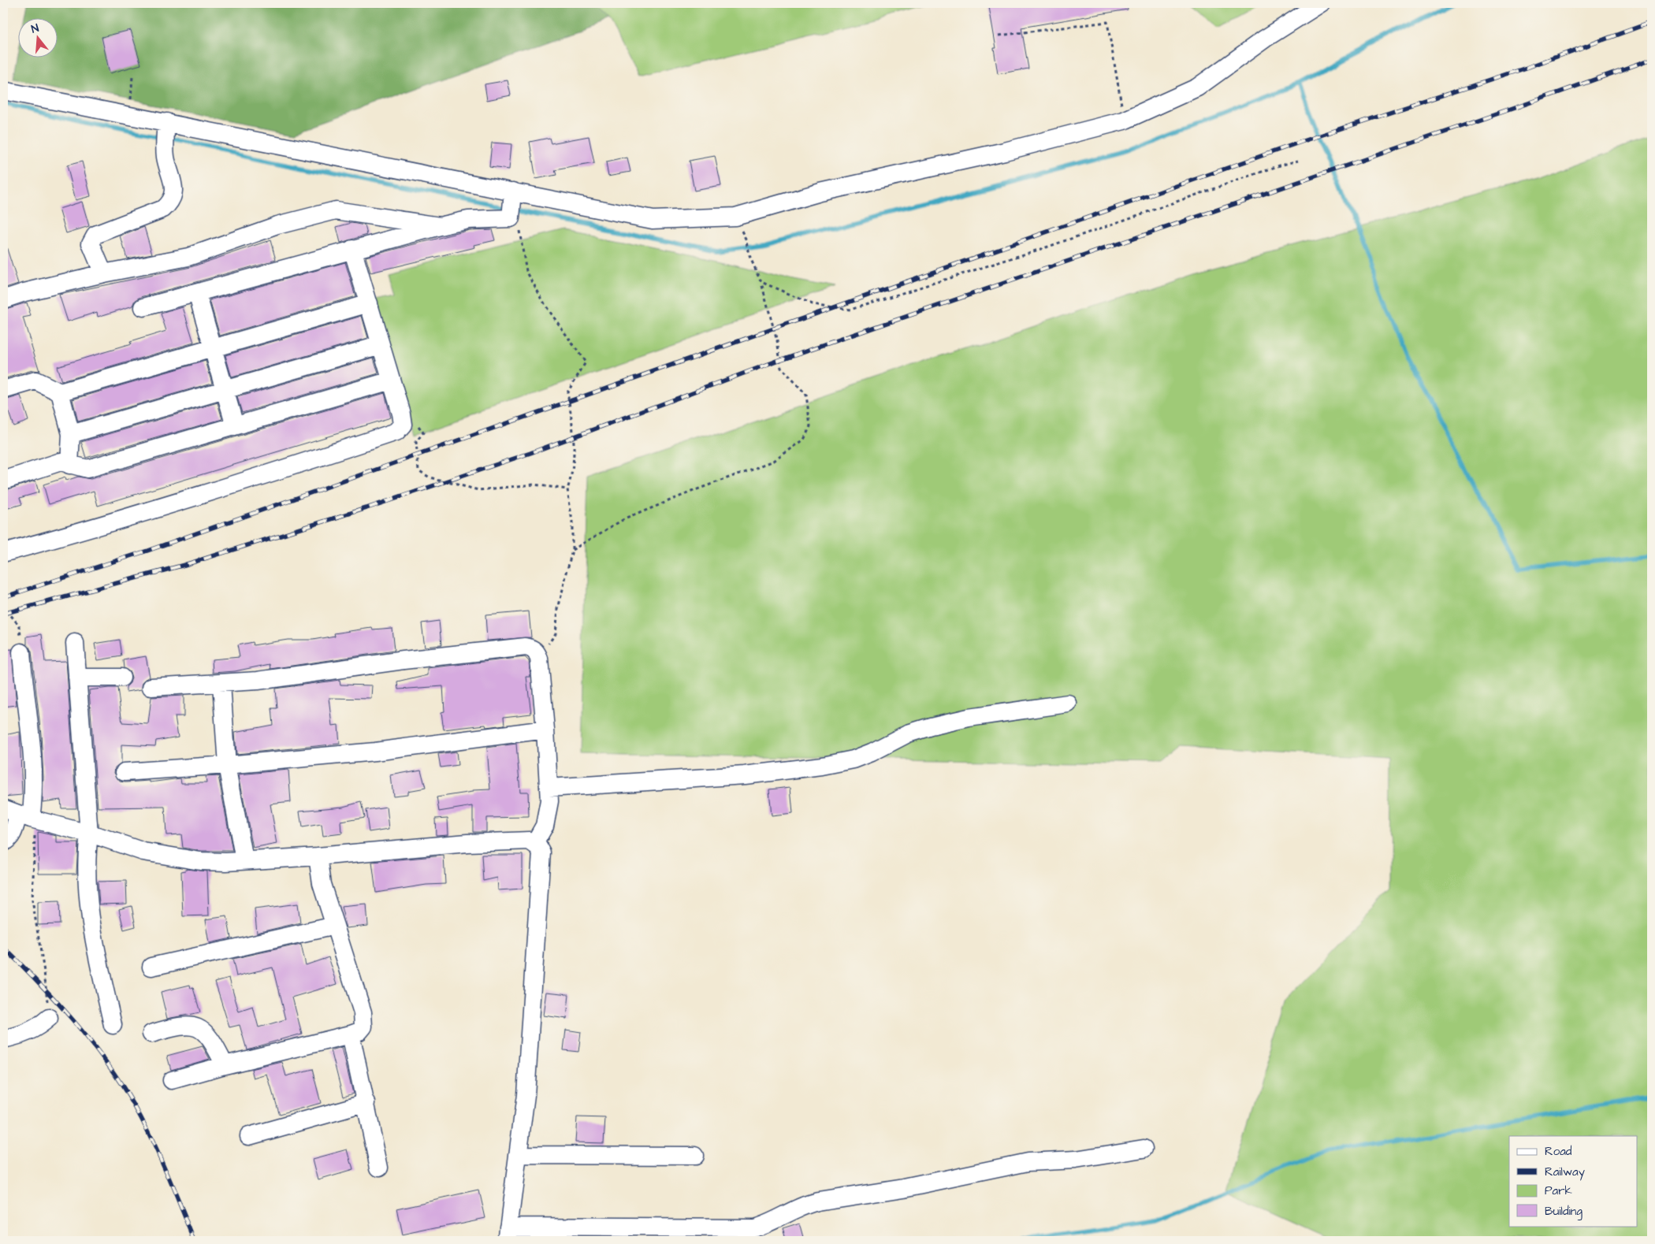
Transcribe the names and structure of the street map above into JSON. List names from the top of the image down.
{
  "legend": [
    "Road",
    "Railway",
    "Park",
    "Building"
  ],
  "north": "top"
}
